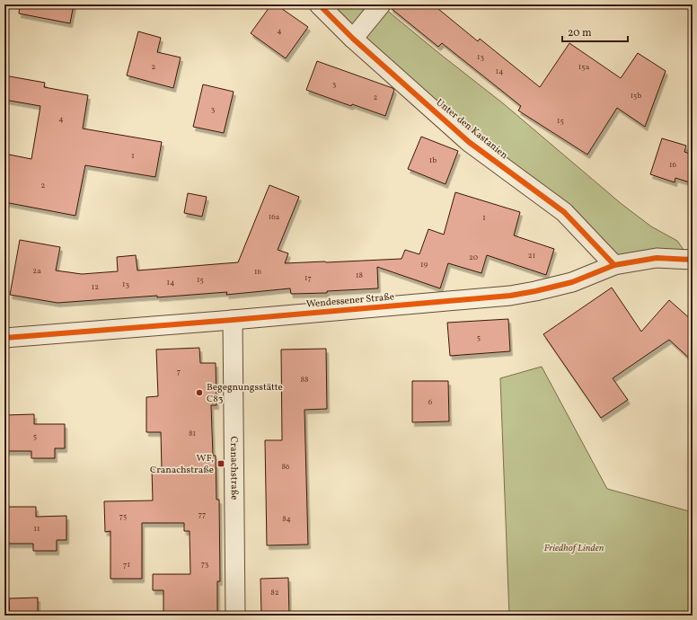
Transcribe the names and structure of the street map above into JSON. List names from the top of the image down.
{
  "streets": {
    "street": ["Unter den Kastanien", "Wendessener Straße", "Cranachstraße"]
  },
  "crossings": [
    ["Unter den Kastanien", "Wendessener Straße"],
    ["Wendessener Straße", "Cranachstraße"]
  ],
  "parks": ["Friedhof Linden"],
  "places": {
    "other": ["Begegnungsstätte C83"],
    "transit": ["WF, Cranachstraße"]
  },
  "house_numbers": [
    "4",
    "13",
    "2",
    "15a",
    "14",
    "3",
    "15b",
    "2",
    "3",
    "4",
    "15",
    "1",
    "1b",
    "16",
    "2",
    "16a",
    "1",
    "21",
    "20",
    "19",
    "2a",
    "16",
    "18",
    "17",
    "15",
    "14",
    "13",
    "12",
    "5",
    "7",
    "88",
    "6",
    "81",
    "5",
    "86",
    "77",
    "75",
    "84",
    "11",
    "73",
    "71",
    "82"
  ],
  "scale_bar": "20 m"
}
